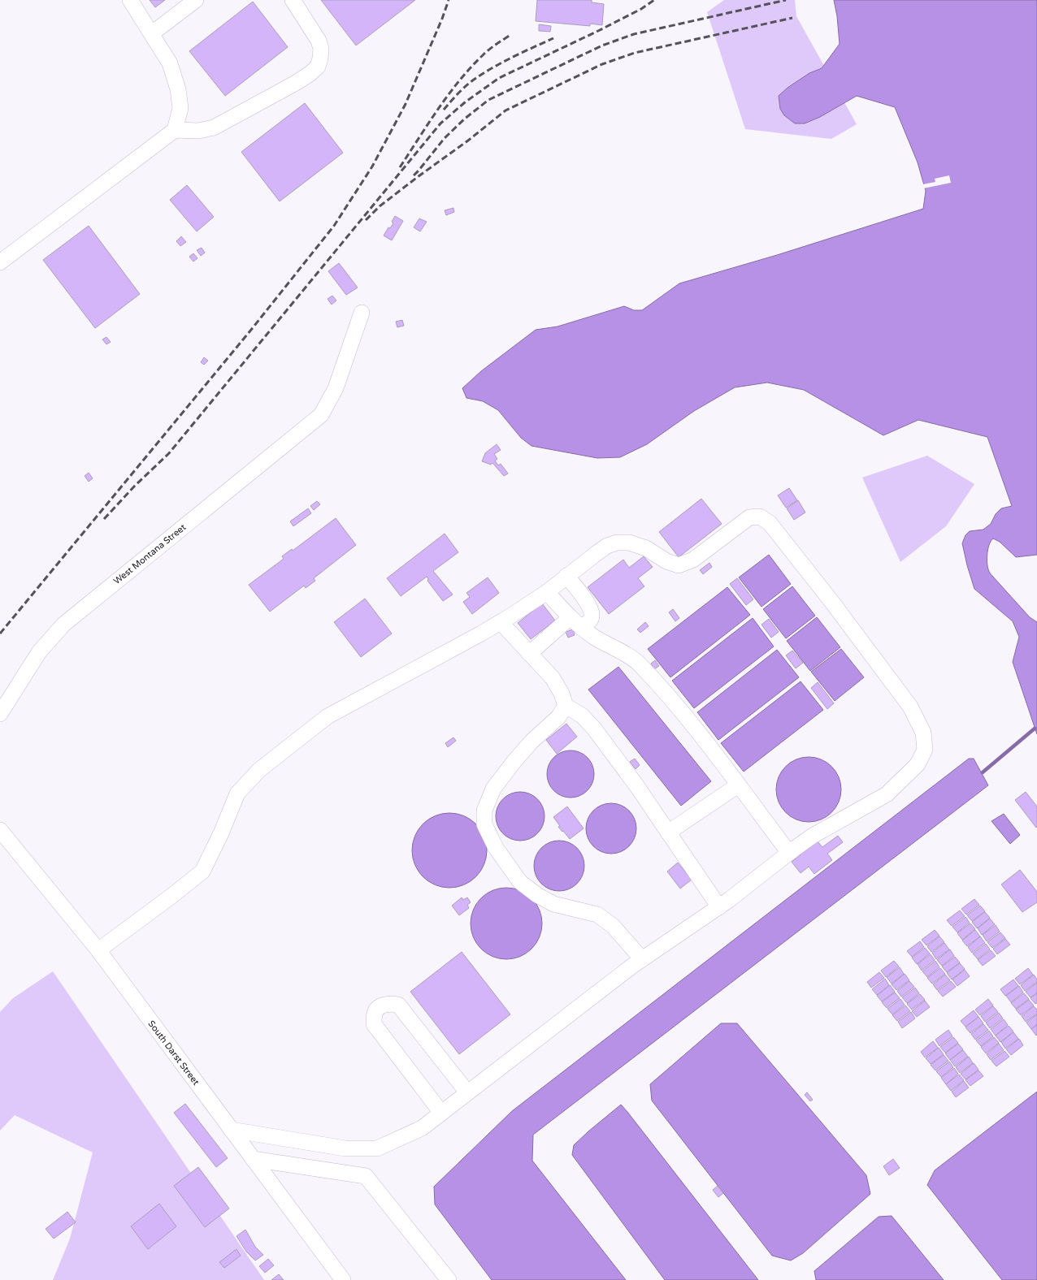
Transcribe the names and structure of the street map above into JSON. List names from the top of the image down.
{
  "streets": {
    "street": ["West Montana Street", "South Darst Street"]
  }
}
